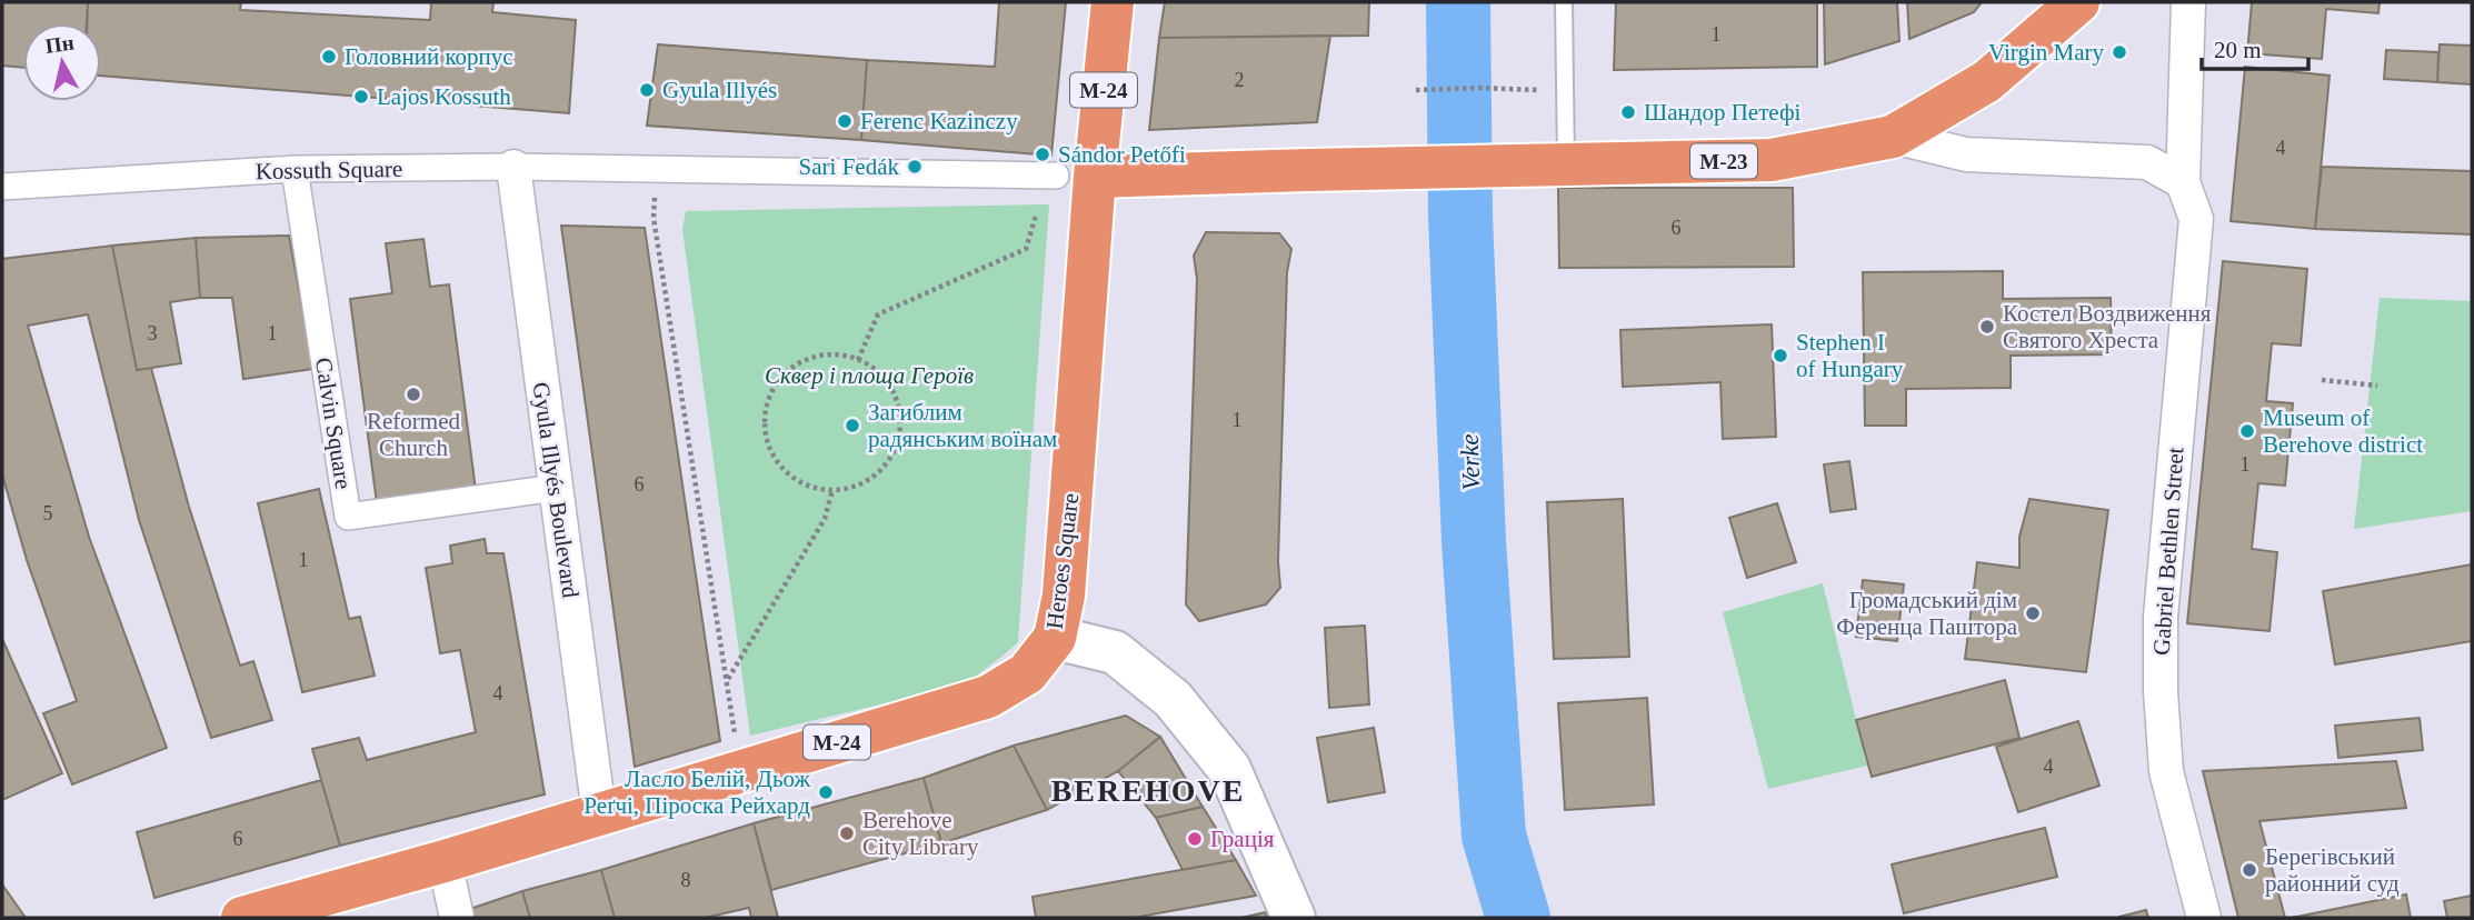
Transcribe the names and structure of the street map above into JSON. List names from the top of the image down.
{
  "streets": {
    "highway": ["М-24", "М-23", "Heroes Square"],
    "street": [
      "Kossuth Square",
      "Calvin Square",
      "Gyula Illyés Boulevard",
      "Gabriel Bethlen Street"
    ]
  },
  "crossings": [
    ["М-24", "М-23"],
    ["М-24", "Gyula Illyés Boulevard"],
    ["М-24", "Heroes Square"],
    ["М-23", "Heroes Square"],
    ["Kossuth Square", "Calvin Square"],
    ["Kossuth Square", "Gyula Illyés Boulevard"],
    ["Calvin Square", "Gyula Illyés Boulevard"],
    ["Gyula Illyés Boulevard", "Heroes Square"]
  ],
  "districts": ["BEREHOVE"],
  "water": ["Verke"],
  "parks": ["Сквер і площа Героїв"],
  "places": [
    "Virgin Mary",
    "Головний корпус",
    "Gyula Illyés",
    "Lajos Kossuth",
    "Шандор Петефі",
    "Ferenc Kazinczy",
    "Sándor Petőfi",
    "Sari Fedák",
    "Костел Воздвиження Святого Хреста",
    "Stephen I of Hungary",
    "Reformed Church",
    "Загиблим радянським воїнам",
    "Museum of Berehove district",
    "Громадський дім Ференца Паштора",
    "Ласло Белій, Дьож Реґчі, Піроска Рейхард",
    "Berehove City Library",
    "Грація",
    "Берегівський районний суд"
  ],
  "house_numbers": [
    "1",
    "2",
    "4",
    "6",
    "3",
    "1",
    "1",
    "1",
    "6",
    "5",
    "1",
    "4",
    "4",
    "6",
    "8"
  ],
  "scale_bar": "20 m",
  "north": "top"
}
